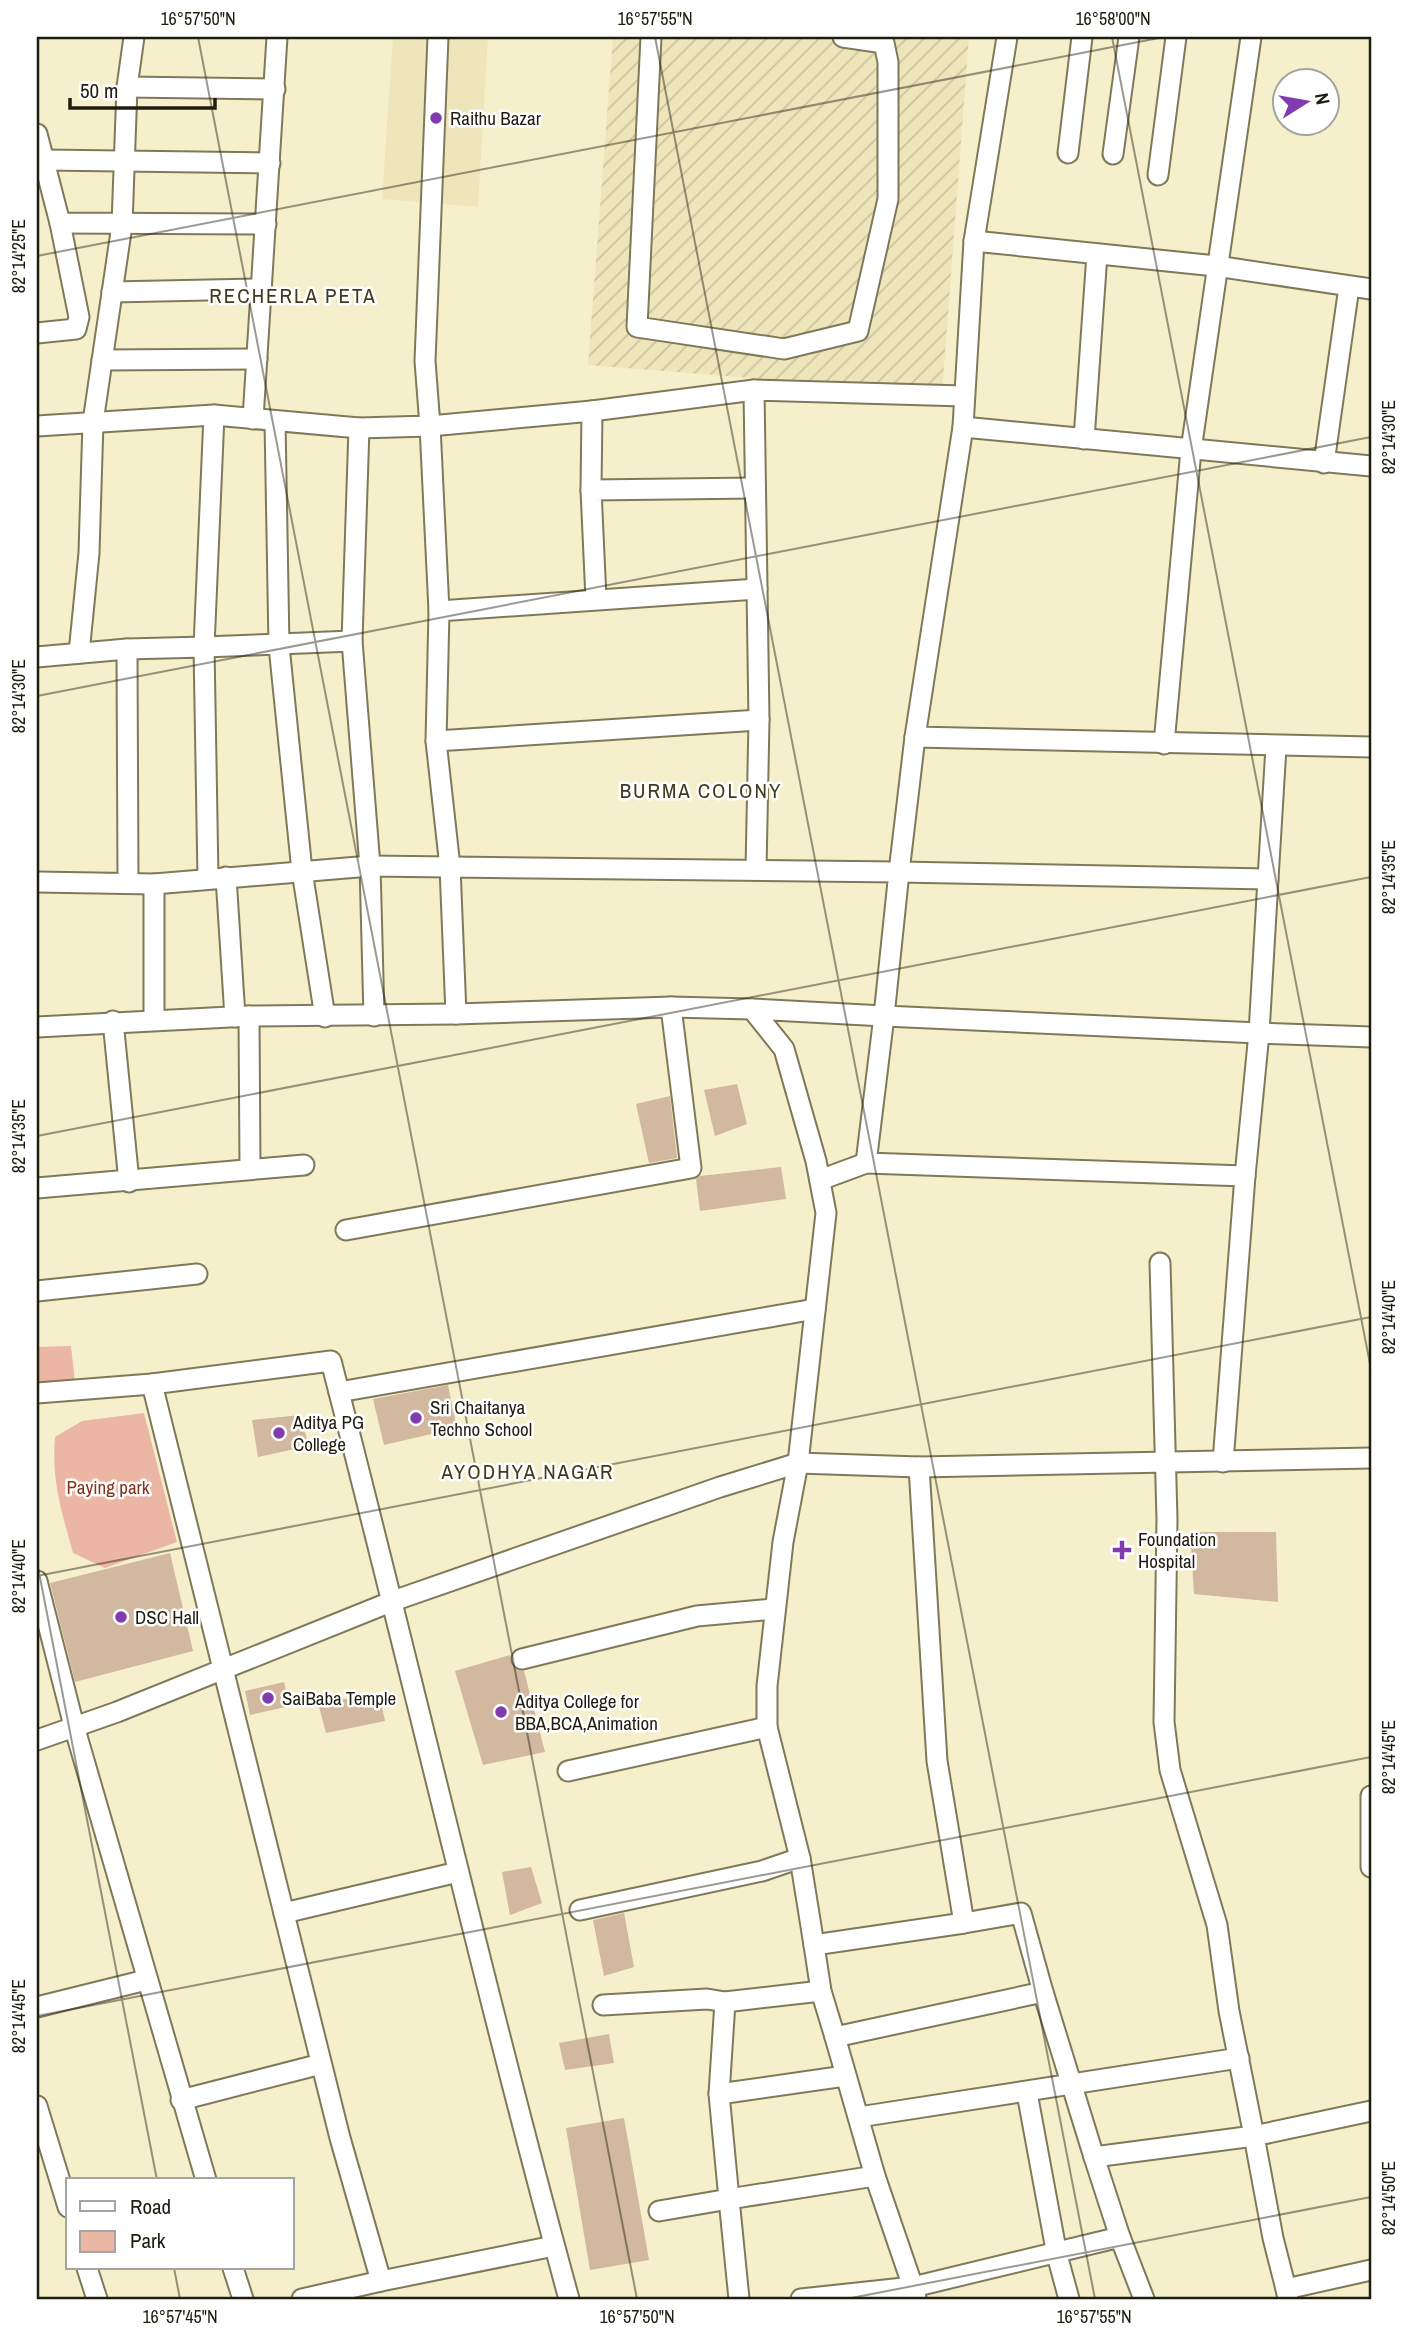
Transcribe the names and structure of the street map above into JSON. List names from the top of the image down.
{
  "districts": ["RECHERLA PETA", "BURMA COLONY", "AYODHYA NAGAR"],
  "parks": ["Paying park"],
  "places": {
    "other": [
      "Raithu Bazar",
      "Sri Chaitanya Techno School",
      "Aditya PG College",
      "DSC Hall",
      "SaiBaba Temple",
      "Aditya College for BBA,BCA,Animation"
    ],
    "health": ["Foundation Hospital"]
  },
  "legend": ["Road", "Park"],
  "scale_bar": "50 m",
  "north": "right",
  "coordinates": [
    "16°57'50\"N",
    "16°57'55\"N",
    "16°58'00\"N",
    "82°14'25\"E",
    "82°14'30\"E",
    "82°14'35\"E",
    "82°14'40\"E",
    "82°14'45\"E",
    "82°14'50\"E",
    "16°57'45\"N"
  ]
}
